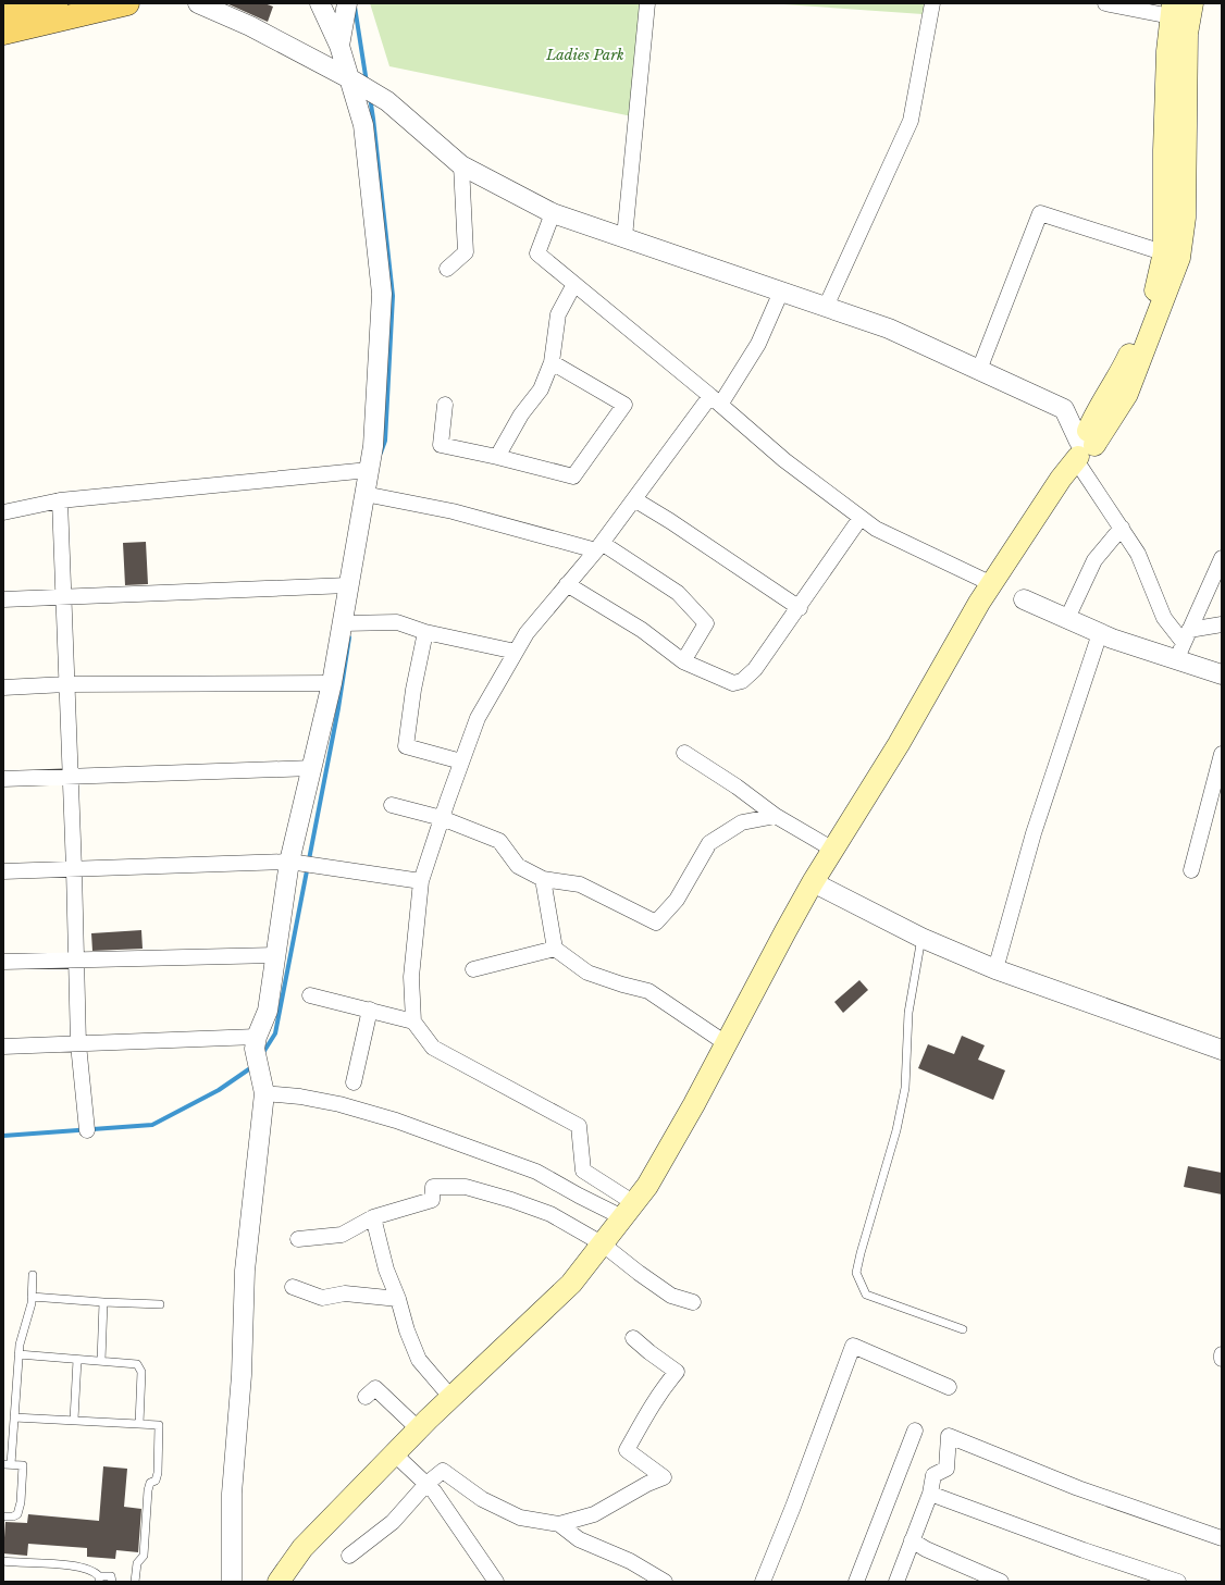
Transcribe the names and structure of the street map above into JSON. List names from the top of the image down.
{
  "parks": ["Ladies Park"]
}
